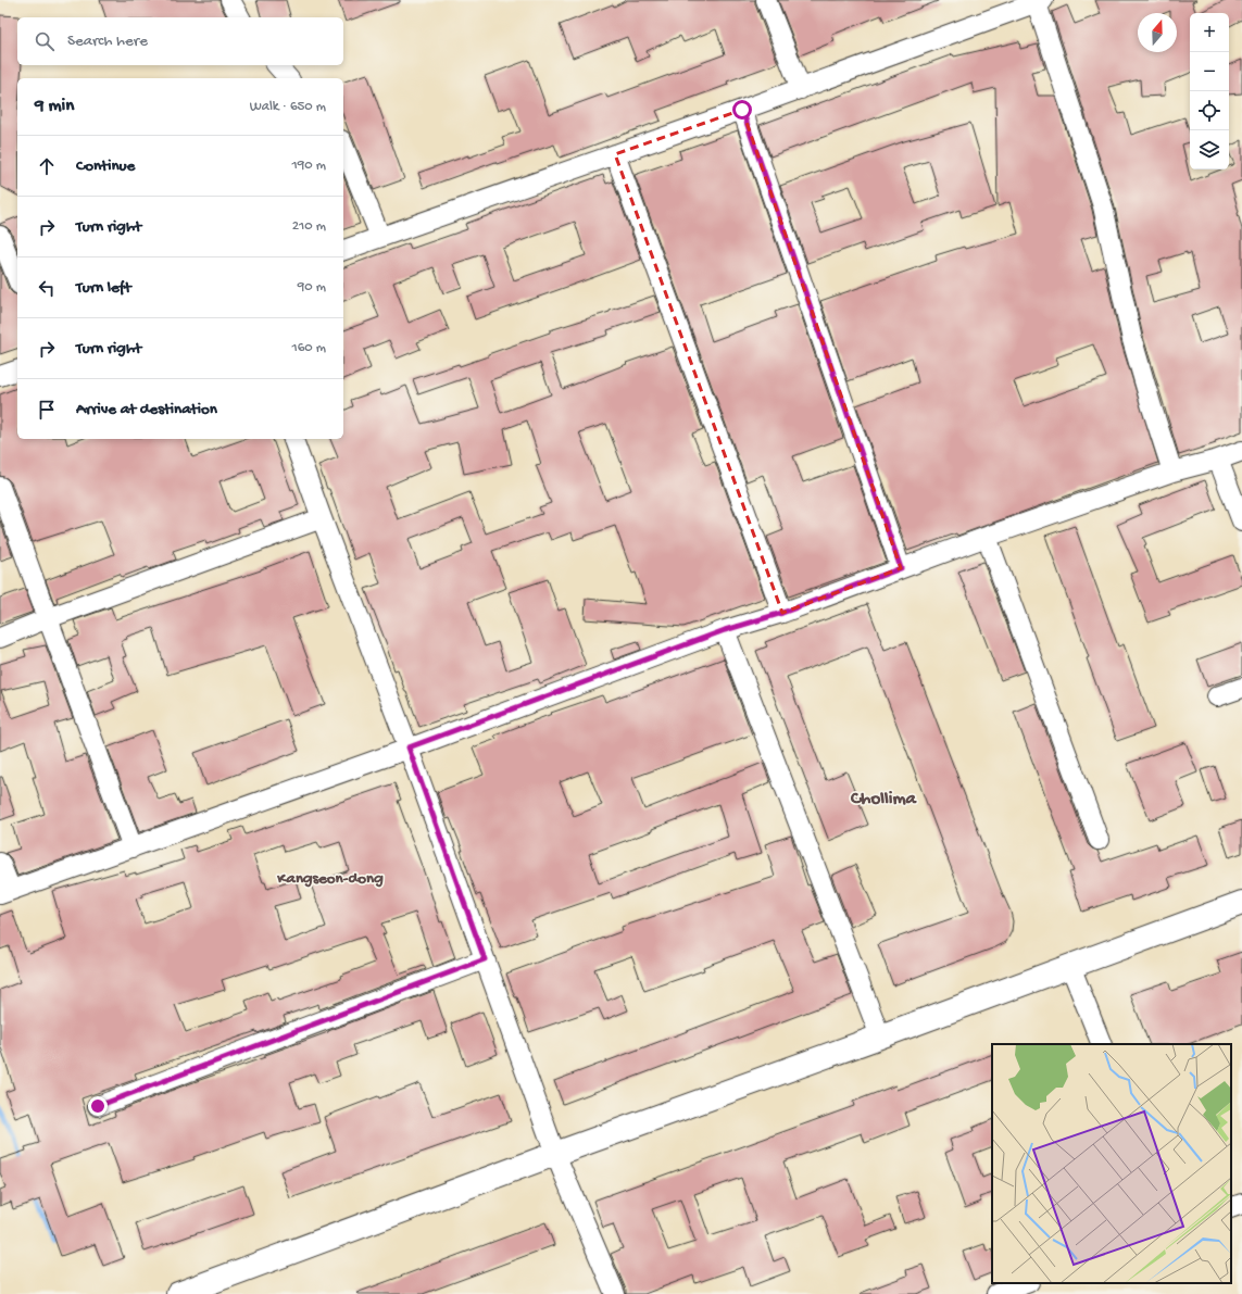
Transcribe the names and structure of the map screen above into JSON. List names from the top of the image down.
{
  "districts": ["Chollima", "Kangseon-dong"],
  "north": "top",
  "page": {
    "map_buttons": ["+", "−"],
    "search": "Search here",
    "heading": ["9 min", "Walk · 650 m"],
    "list": [
      ["Continue", "190 m"],
      ["Turn right", "210 m"],
      ["Turn left", "90 m"],
      ["Turn right", "160 m"],
      "Arrive at destination"
    ]
  }
}
